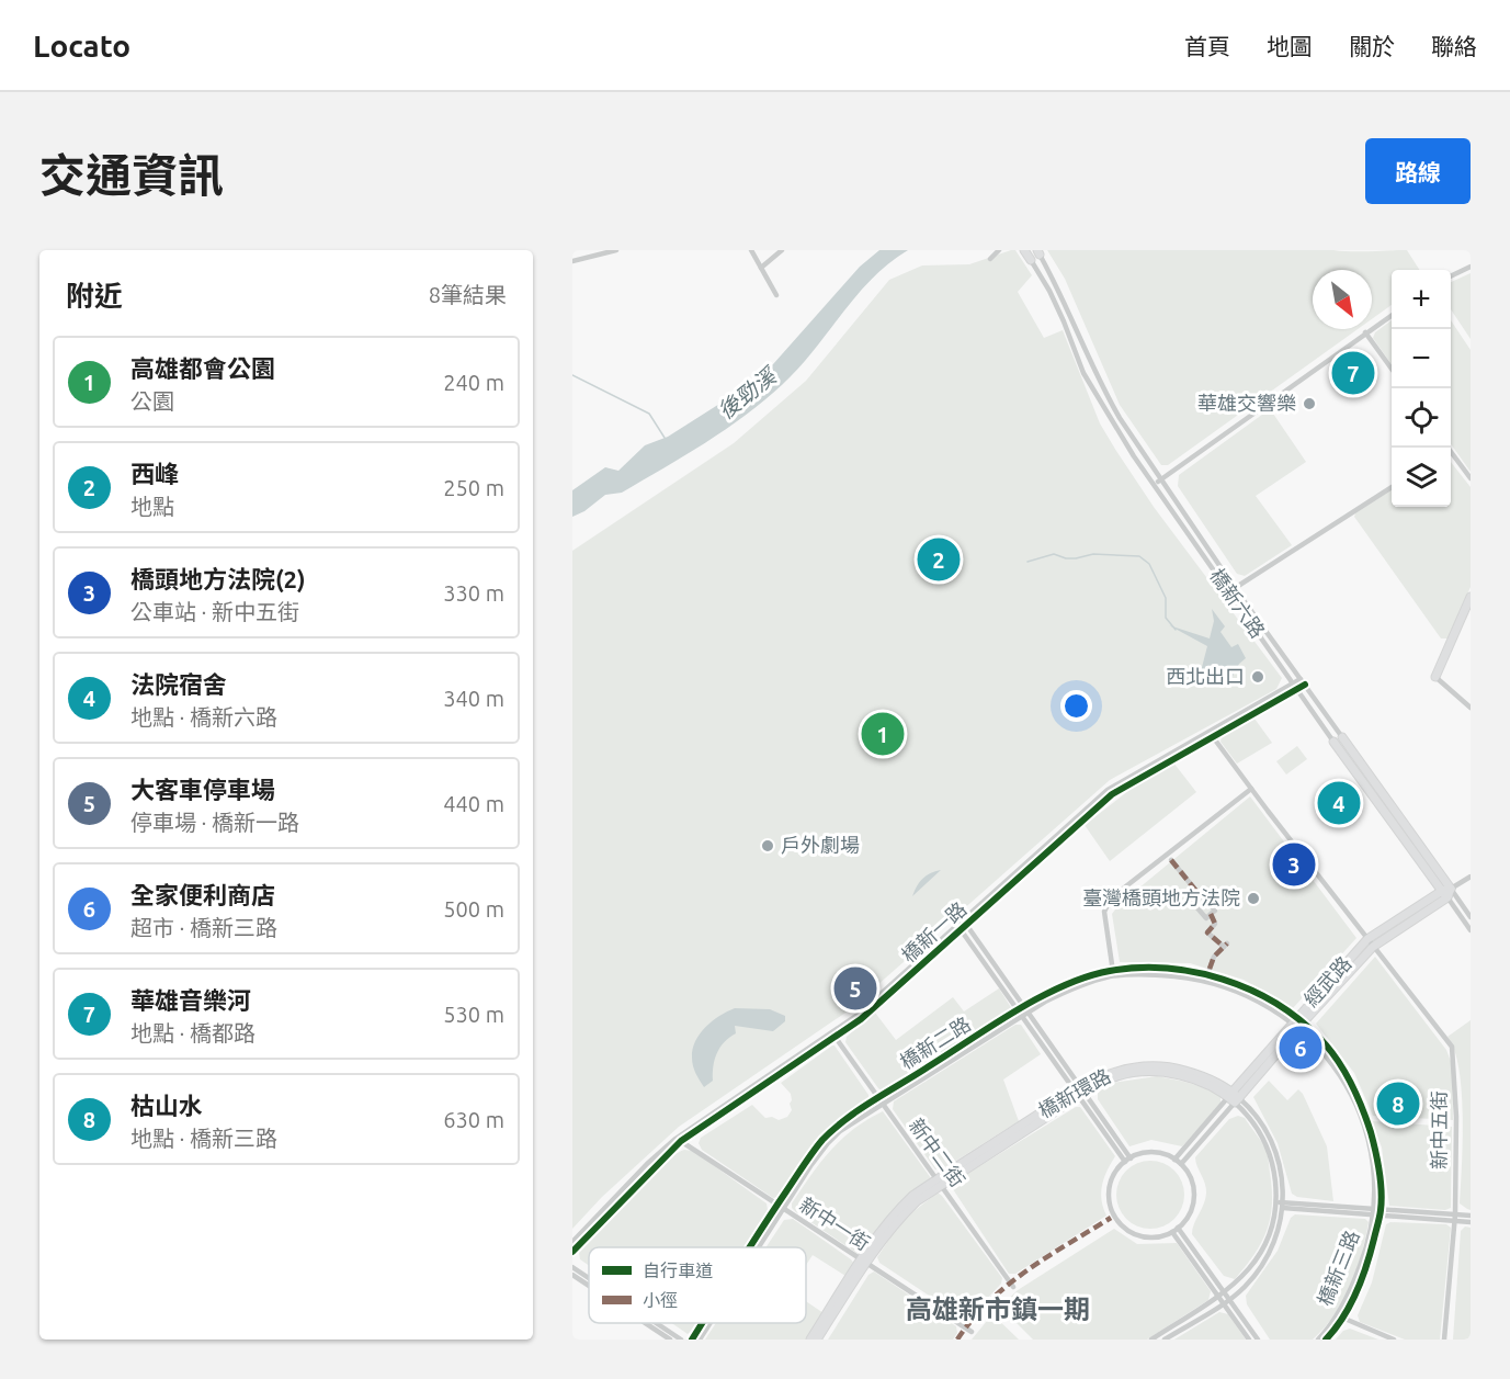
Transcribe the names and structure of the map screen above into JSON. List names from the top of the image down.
{
  "streets": {
    "street": [
      "橋新六路",
      "橋新一路",
      "經武路",
      "橋新二路",
      "橋新環路",
      "新中五街",
      "新中二街",
      "新中一街",
      "橋新三路"
    ]
  },
  "crossings": [
    ["橋新六路", "橋新一路"],
    ["橋新六路", "經武路"],
    ["橋新一路", "新中二街"],
    ["橋新一路", "新中一街"],
    ["經武路", "橋新二路"],
    ["經武路", "橋新環路"],
    ["經武路", "新中五街"],
    ["經武路", "橋新三路"],
    ["橋新二路", "新中二街"],
    ["橋新二路", "新中一街"],
    ["橋新二路", "橋新三路"],
    ["橋新環路", "新中二街"],
    ["橋新環路", "新中一街"]
  ],
  "districts": ["高雄新市鎮一期"],
  "water": ["後勁溪"],
  "places": [
    "華雄交響樂",
    "西北出口",
    "戶外劇場",
    "臺灣橋頭地方法院"
  ],
  "legend": ["自行車道", "小徑"],
  "north": "bottom right",
  "page": {
    "header": "Locato",
    "nav": [
      "首頁",
      "地圖",
      "關於",
      "聯絡"
    ],
    "title": "交通資訊",
    "buttons": "路線",
    "heading": ["附近", "8筆結果"],
    "map_buttons": ["+", "−"],
    "list": [
      {
        "mark": "1",
        "name": "高雄都會公園",
        "note": "公園",
        "value": "240 m"
      },
      {
        "mark": "2",
        "name": "西峰",
        "note": "地點",
        "value": "250 m"
      },
      {
        "mark": "3",
        "name": "橋頭地方法院(2)",
        "note": "公車站 · 新中五街",
        "value": "330 m"
      },
      {
        "mark": "4",
        "name": "法院宿舍",
        "note": "地點 · 橋新六路",
        "value": "340 m"
      },
      {
        "mark": "5",
        "name": "大客車停車場",
        "note": "停車場 · 橋新一路",
        "value": "440 m"
      },
      {
        "mark": "6",
        "name": "全家便利商店",
        "note": "超市 · 橋新三路",
        "value": "500 m"
      },
      {
        "mark": "7",
        "name": "華雄音樂河",
        "note": "地點 · 橋都路",
        "value": "530 m"
      },
      {
        "mark": "8",
        "name": "枯山水",
        "note": "地點 · 橋新三路",
        "value": "630 m"
      }
    ],
    "pins": [
      "7",
      "2",
      "1",
      "4",
      "3",
      "5",
      "6",
      "8"
    ]
  }
}
